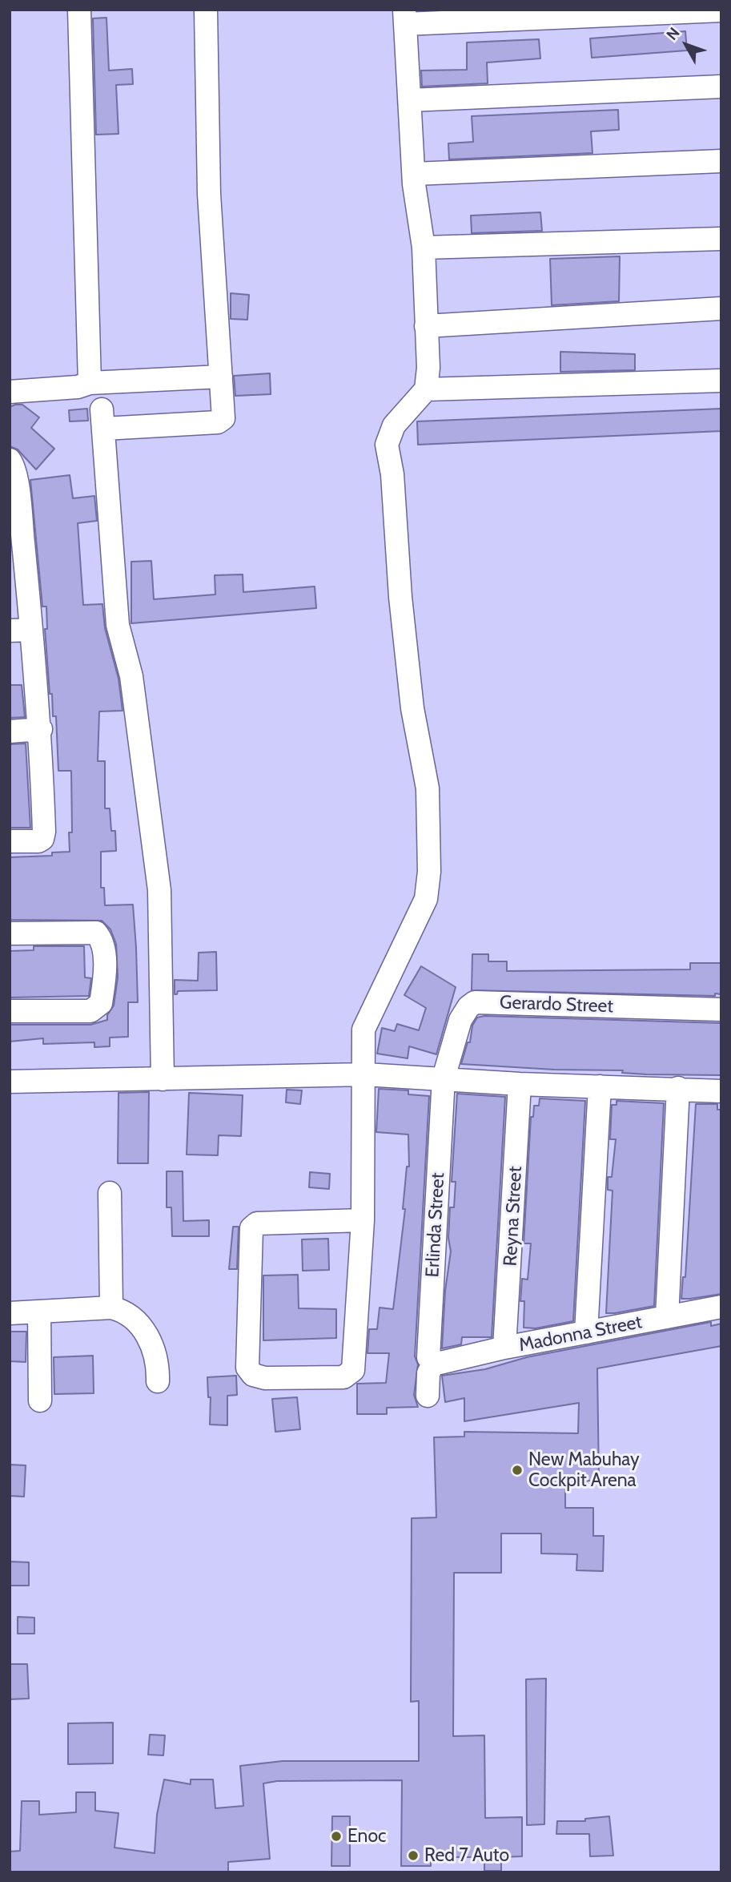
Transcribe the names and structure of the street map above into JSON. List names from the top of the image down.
{
  "streets": {
    "street": [
      "Gerardo Street",
      "Reyna Street",
      "Erlinda Street",
      "Madonna Street"
    ]
  },
  "crossings": [
    ["Gerardo Street", "Erlinda Street"],
    ["Reyna Street", "Madonna Street"],
    ["Erlinda Street", "Madonna Street"]
  ],
  "places": ["New Mabuhay Cockpit Arena", "Enoc", "Red 7 Auto"],
  "north": "top left"
}
